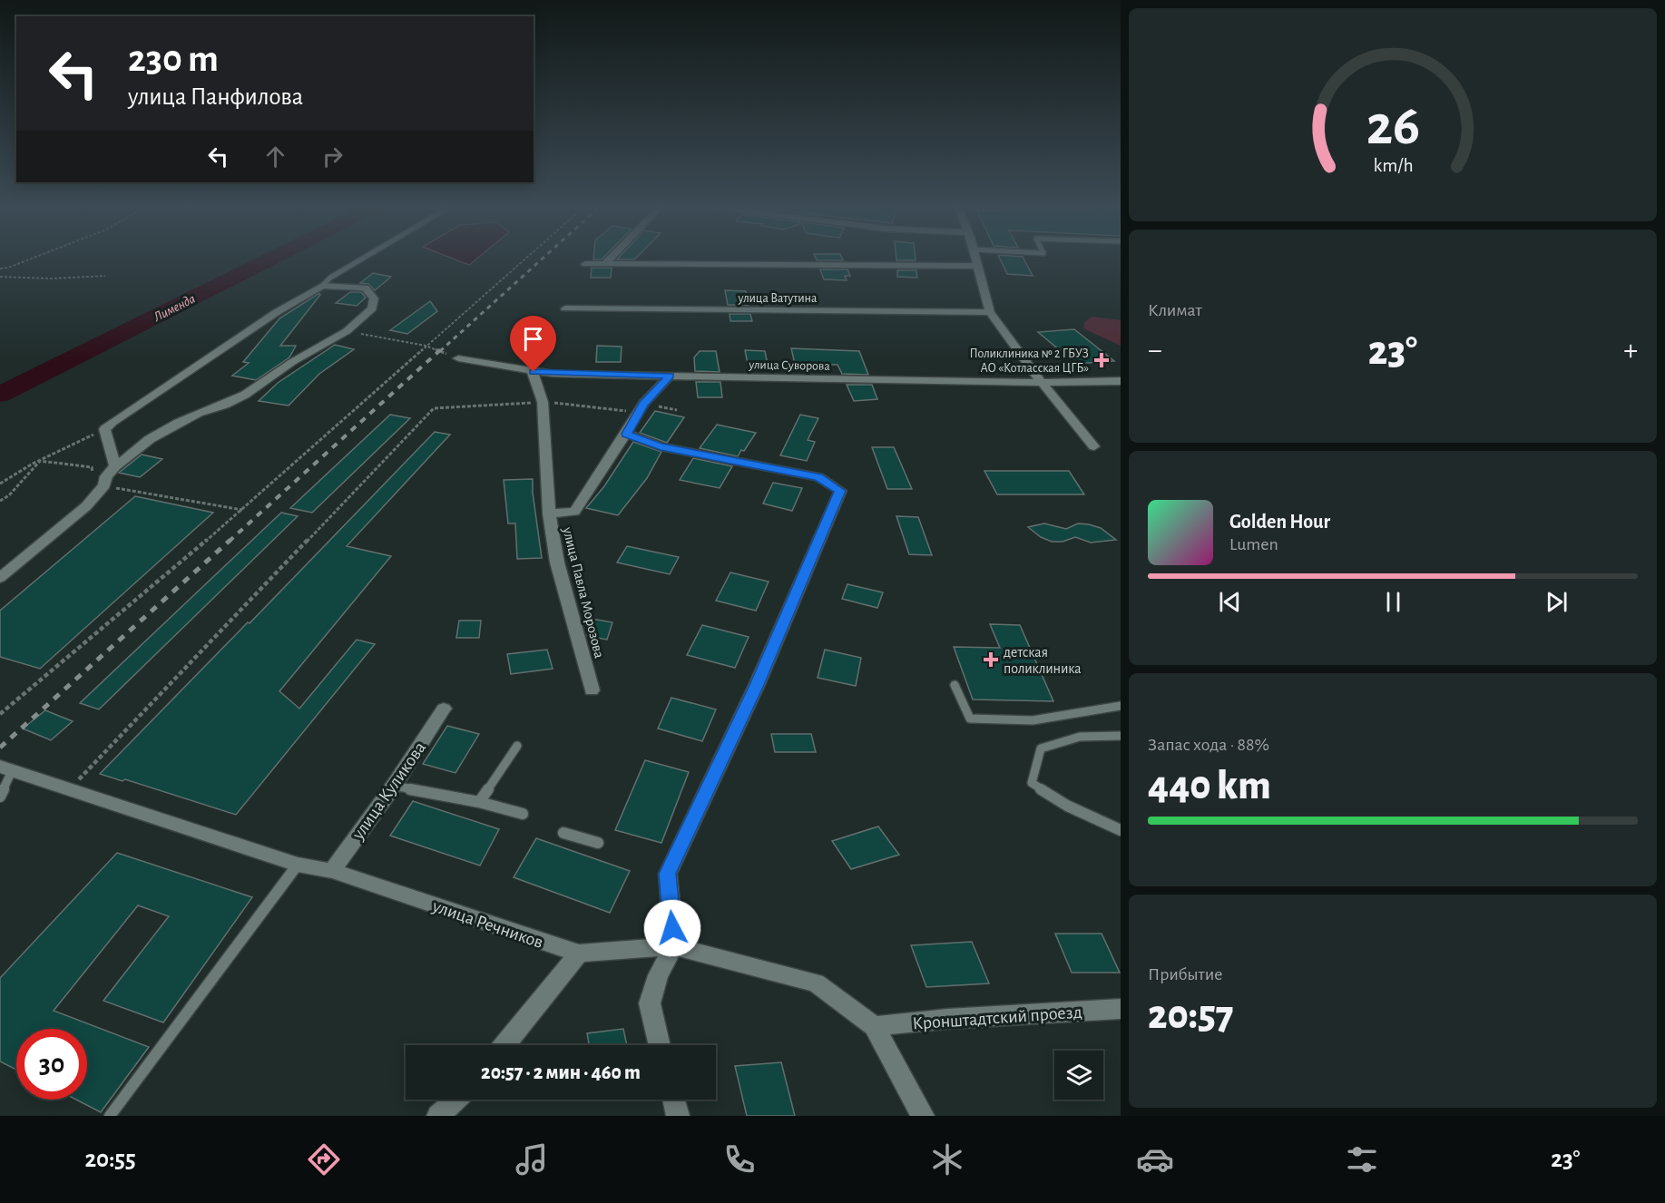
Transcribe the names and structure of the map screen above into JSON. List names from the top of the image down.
{
  "streets": {
    "street": [
      "улица Ватутина",
      "улица Суворова",
      "улица Павла Морозова",
      "улица Куликова",
      "улица Речников",
      "Кронштадтский проезд"
    ]
  },
  "crossings": [
    ["улица Суворова", "улица Павла Морозова"],
    ["улица Куликова", "улица Речников"],
    ["улица Речников", "Кронштадтский проезд"]
  ],
  "water": ["Лименда"],
  "places": {
    "health": ["Поликлиника № 2 ГБУЗ АО «Котласская ЦГБ»", "детская поликлиника"]
  },
  "page": {
    "turn": ["230 m", "улица Панфилова"],
    "tile": [
      "Климат",
      ["Запас хода · 88%", "440 km"],
      ["Прибытие", "20:57"]
    ],
    "heat": ["−", "23°", "+"],
    "song": ["Golden Hour", "Lumen"],
    "limit": "30",
    "trip": "20:57 · 2 мин · 460 m",
    "tabs": ["20:55", "23°"],
    "gauge": ["26", "km/h"]
  }
}
